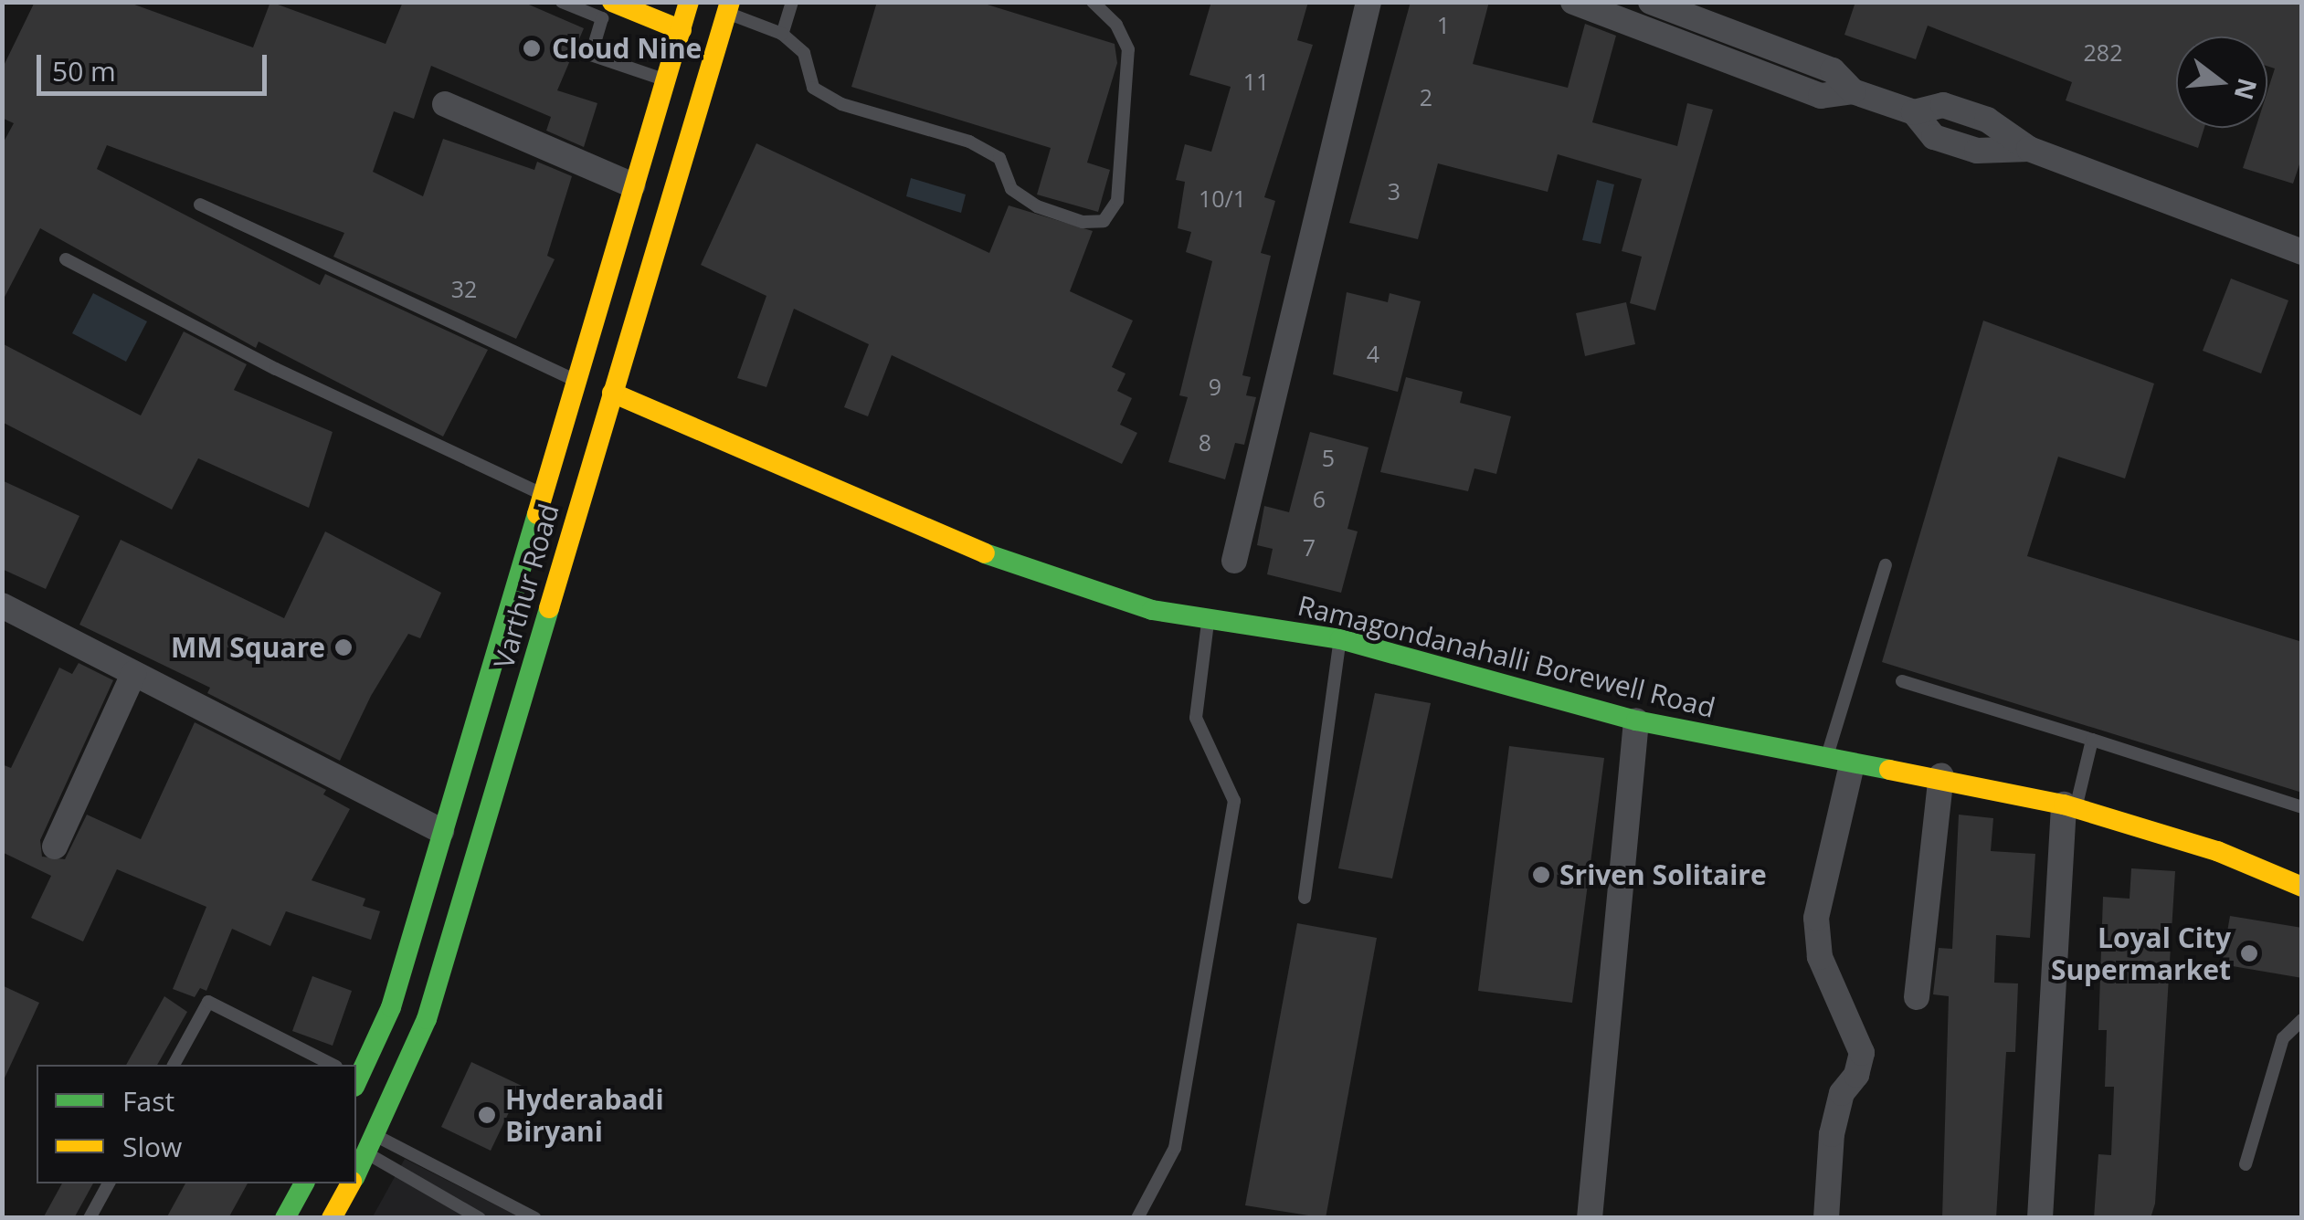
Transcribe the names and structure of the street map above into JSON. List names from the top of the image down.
{
  "streets": {
    "main road": ["Varthur Road", "Ramagondanahalli Borewell Road"]
  },
  "crossings": [
    ["Varthur Road", "Ramagondanahalli Borewell Road"]
  ],
  "places": [
    "Cloud Nine",
    "MM Square",
    "Sriven Solitaire",
    "Loyal City Supermarket",
    "Hyderabadi Biryani"
  ],
  "house_numbers": [
    "1",
    "282",
    "11",
    "2",
    "3",
    "10/1",
    "32",
    "4",
    "9",
    "8",
    "5",
    "6",
    "7"
  ],
  "legend": ["Fast", "Slow"],
  "scale_bar": "50 m",
  "north": "right"
}
